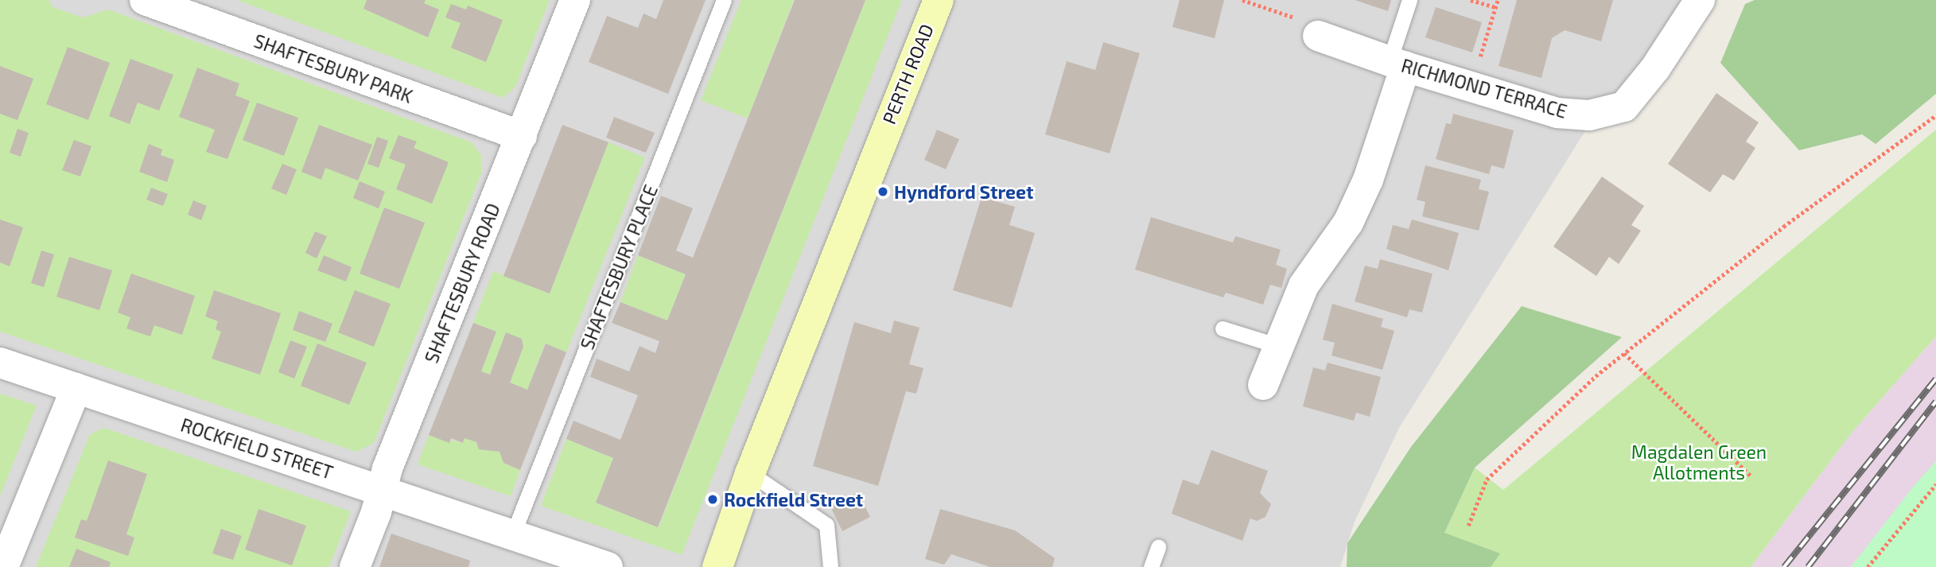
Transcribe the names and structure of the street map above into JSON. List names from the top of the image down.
{
  "streets": {
    "street": [
      "SHAFTESBURY PARK",
      "PERTH ROAD",
      "RICHMOND TERRACE",
      "SHAFTESBURY ROAD",
      "ROCKFIELD STREET"
    ],
    "lane": ["SHAFTESBURY PLACE"]
  },
  "crossings": [
    ["SHAFTESBURY PARK", "SHAFTESBURY ROAD"],
    ["SHAFTESBURY PLACE", "ROCKFIELD STREET"],
    ["SHAFTESBURY ROAD", "ROCKFIELD STREET"]
  ],
  "parks": ["Magdalen Green Allotments"],
  "places": ["Hyndford Street", "Rockfield Street"]
}
